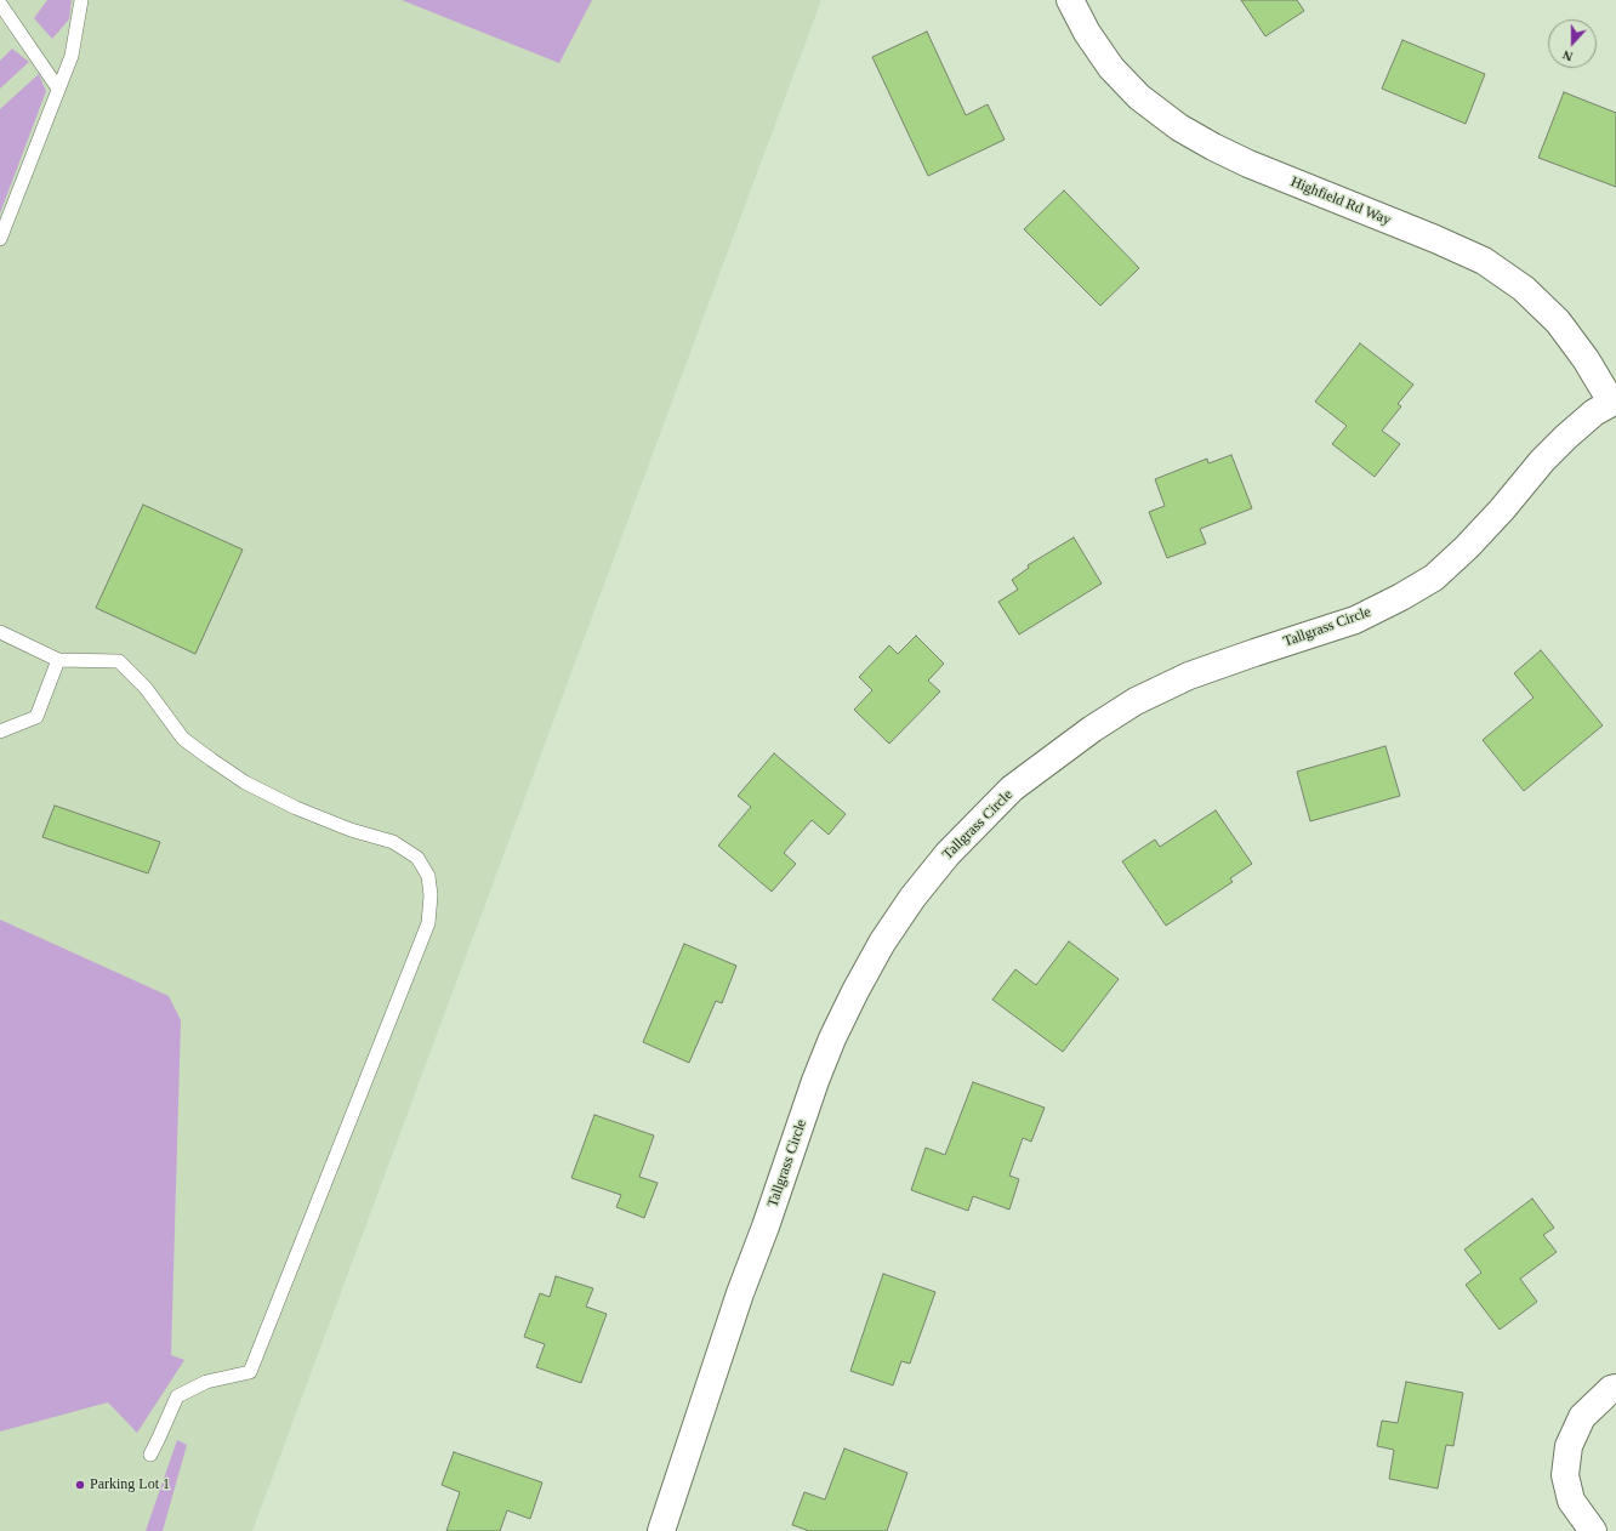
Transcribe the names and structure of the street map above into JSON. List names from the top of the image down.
{
  "streets": {
    "street": ["Highfield Rd Way", "Tallgrass Circle"]
  },
  "crossings": [
    ["Highfield Rd Way", "Tallgrass Circle"]
  ],
  "places": ["Parking Lot 1"],
  "north": "bottom"
}
